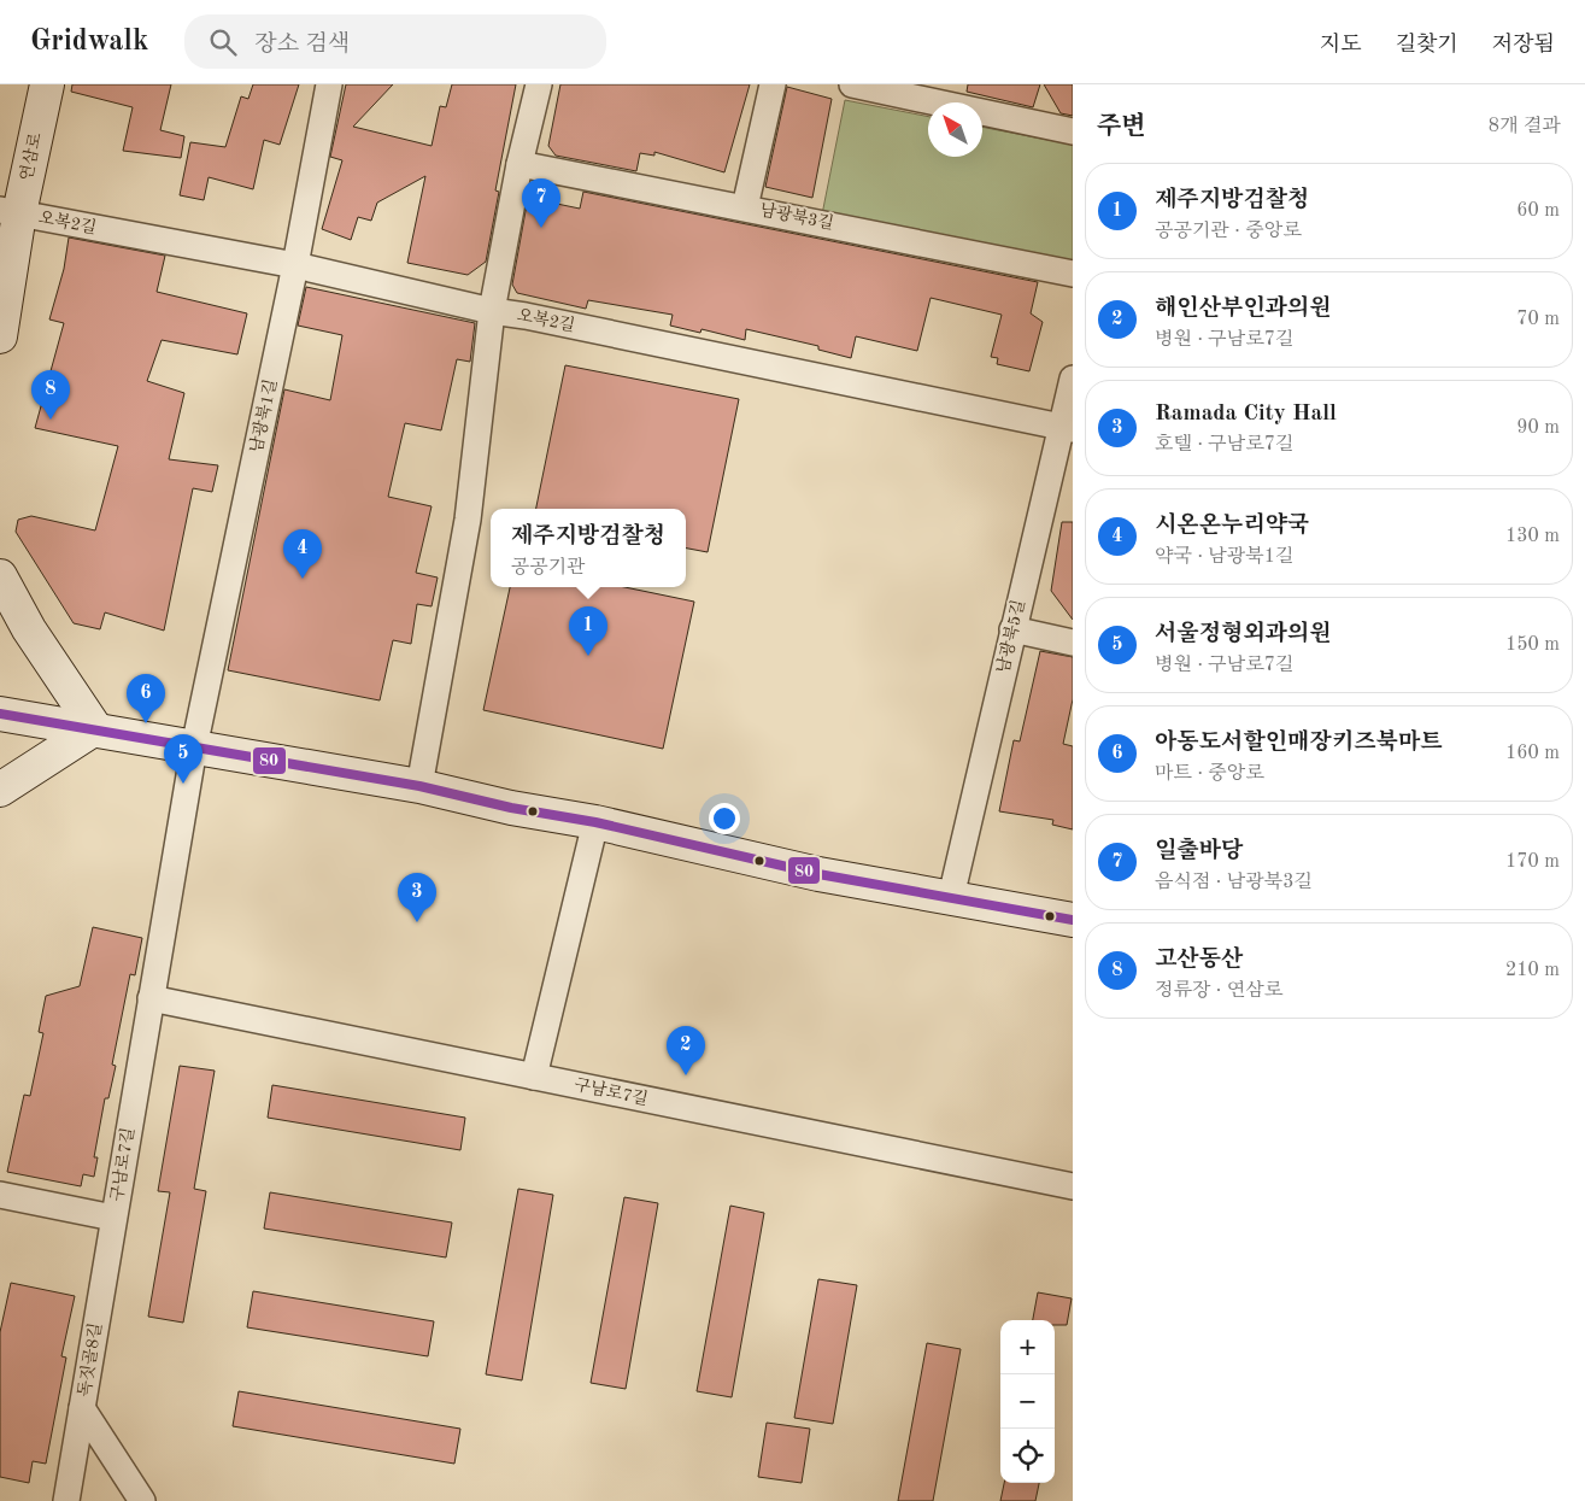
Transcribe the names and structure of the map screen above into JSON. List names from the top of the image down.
{
  "streets": {
    "main road": ["연삼로"],
    "street": [
      "남광북3길",
      "오복2길",
      "남광북1길",
      "남광북5길",
      "구남로7길",
      "독짓골8길"
    ]
  },
  "crossings": [
    ["연삼로", "오복2길"],
    ["오복2길", "남광북1길"],
    ["오복2길", "남광북5길"],
    ["남광북1길", "구남로7길"],
    ["구남로7길", "독짓골8길"]
  ],
  "lines": ["transit line 80"],
  "north": "top left",
  "page": {
    "header": "Gridwalk",
    "search": "장소 검색",
    "nav": ["지도", "길찾기", "저장됨"],
    "heading": ["주변", "8개 결과"],
    "list": [
      {
        "mark": "1",
        "name": "제주지방검찰청",
        "note": "공공기관 · 중앙로",
        "value": "60 m"
      },
      {
        "mark": "2",
        "name": "해인산부인과의원",
        "note": "병원 · 구남로7길",
        "value": "70 m"
      },
      {
        "mark": "3",
        "name": "Ramada City Hall",
        "note": "호텔 · 구남로7길",
        "value": "90 m"
      },
      {
        "mark": "4",
        "name": "시온온누리약국",
        "note": "약국 · 남광북1길",
        "value": "130 m"
      },
      {
        "mark": "5",
        "name": "서울정형외과의원",
        "note": "병원 · 구남로7길",
        "value": "150 m"
      },
      {
        "mark": "6",
        "name": "아동도서할인매장키즈북마트",
        "note": "마트 · 중앙로",
        "value": "160 m"
      },
      {
        "mark": "7",
        "name": "일출바당",
        "note": "음식점 · 남광북3길",
        "value": "170 m"
      },
      {
        "mark": "8",
        "name": "고산동산",
        "note": "정류장 · 연삼로",
        "value": "210 m"
      }
    ],
    "pins": [
      "7",
      "8",
      "4",
      "1",
      "6",
      "5",
      "3",
      "2"
    ],
    "popup": ["제주지방검찰청", "공공기관"],
    "map_buttons": ["+", "−"]
  }
}
